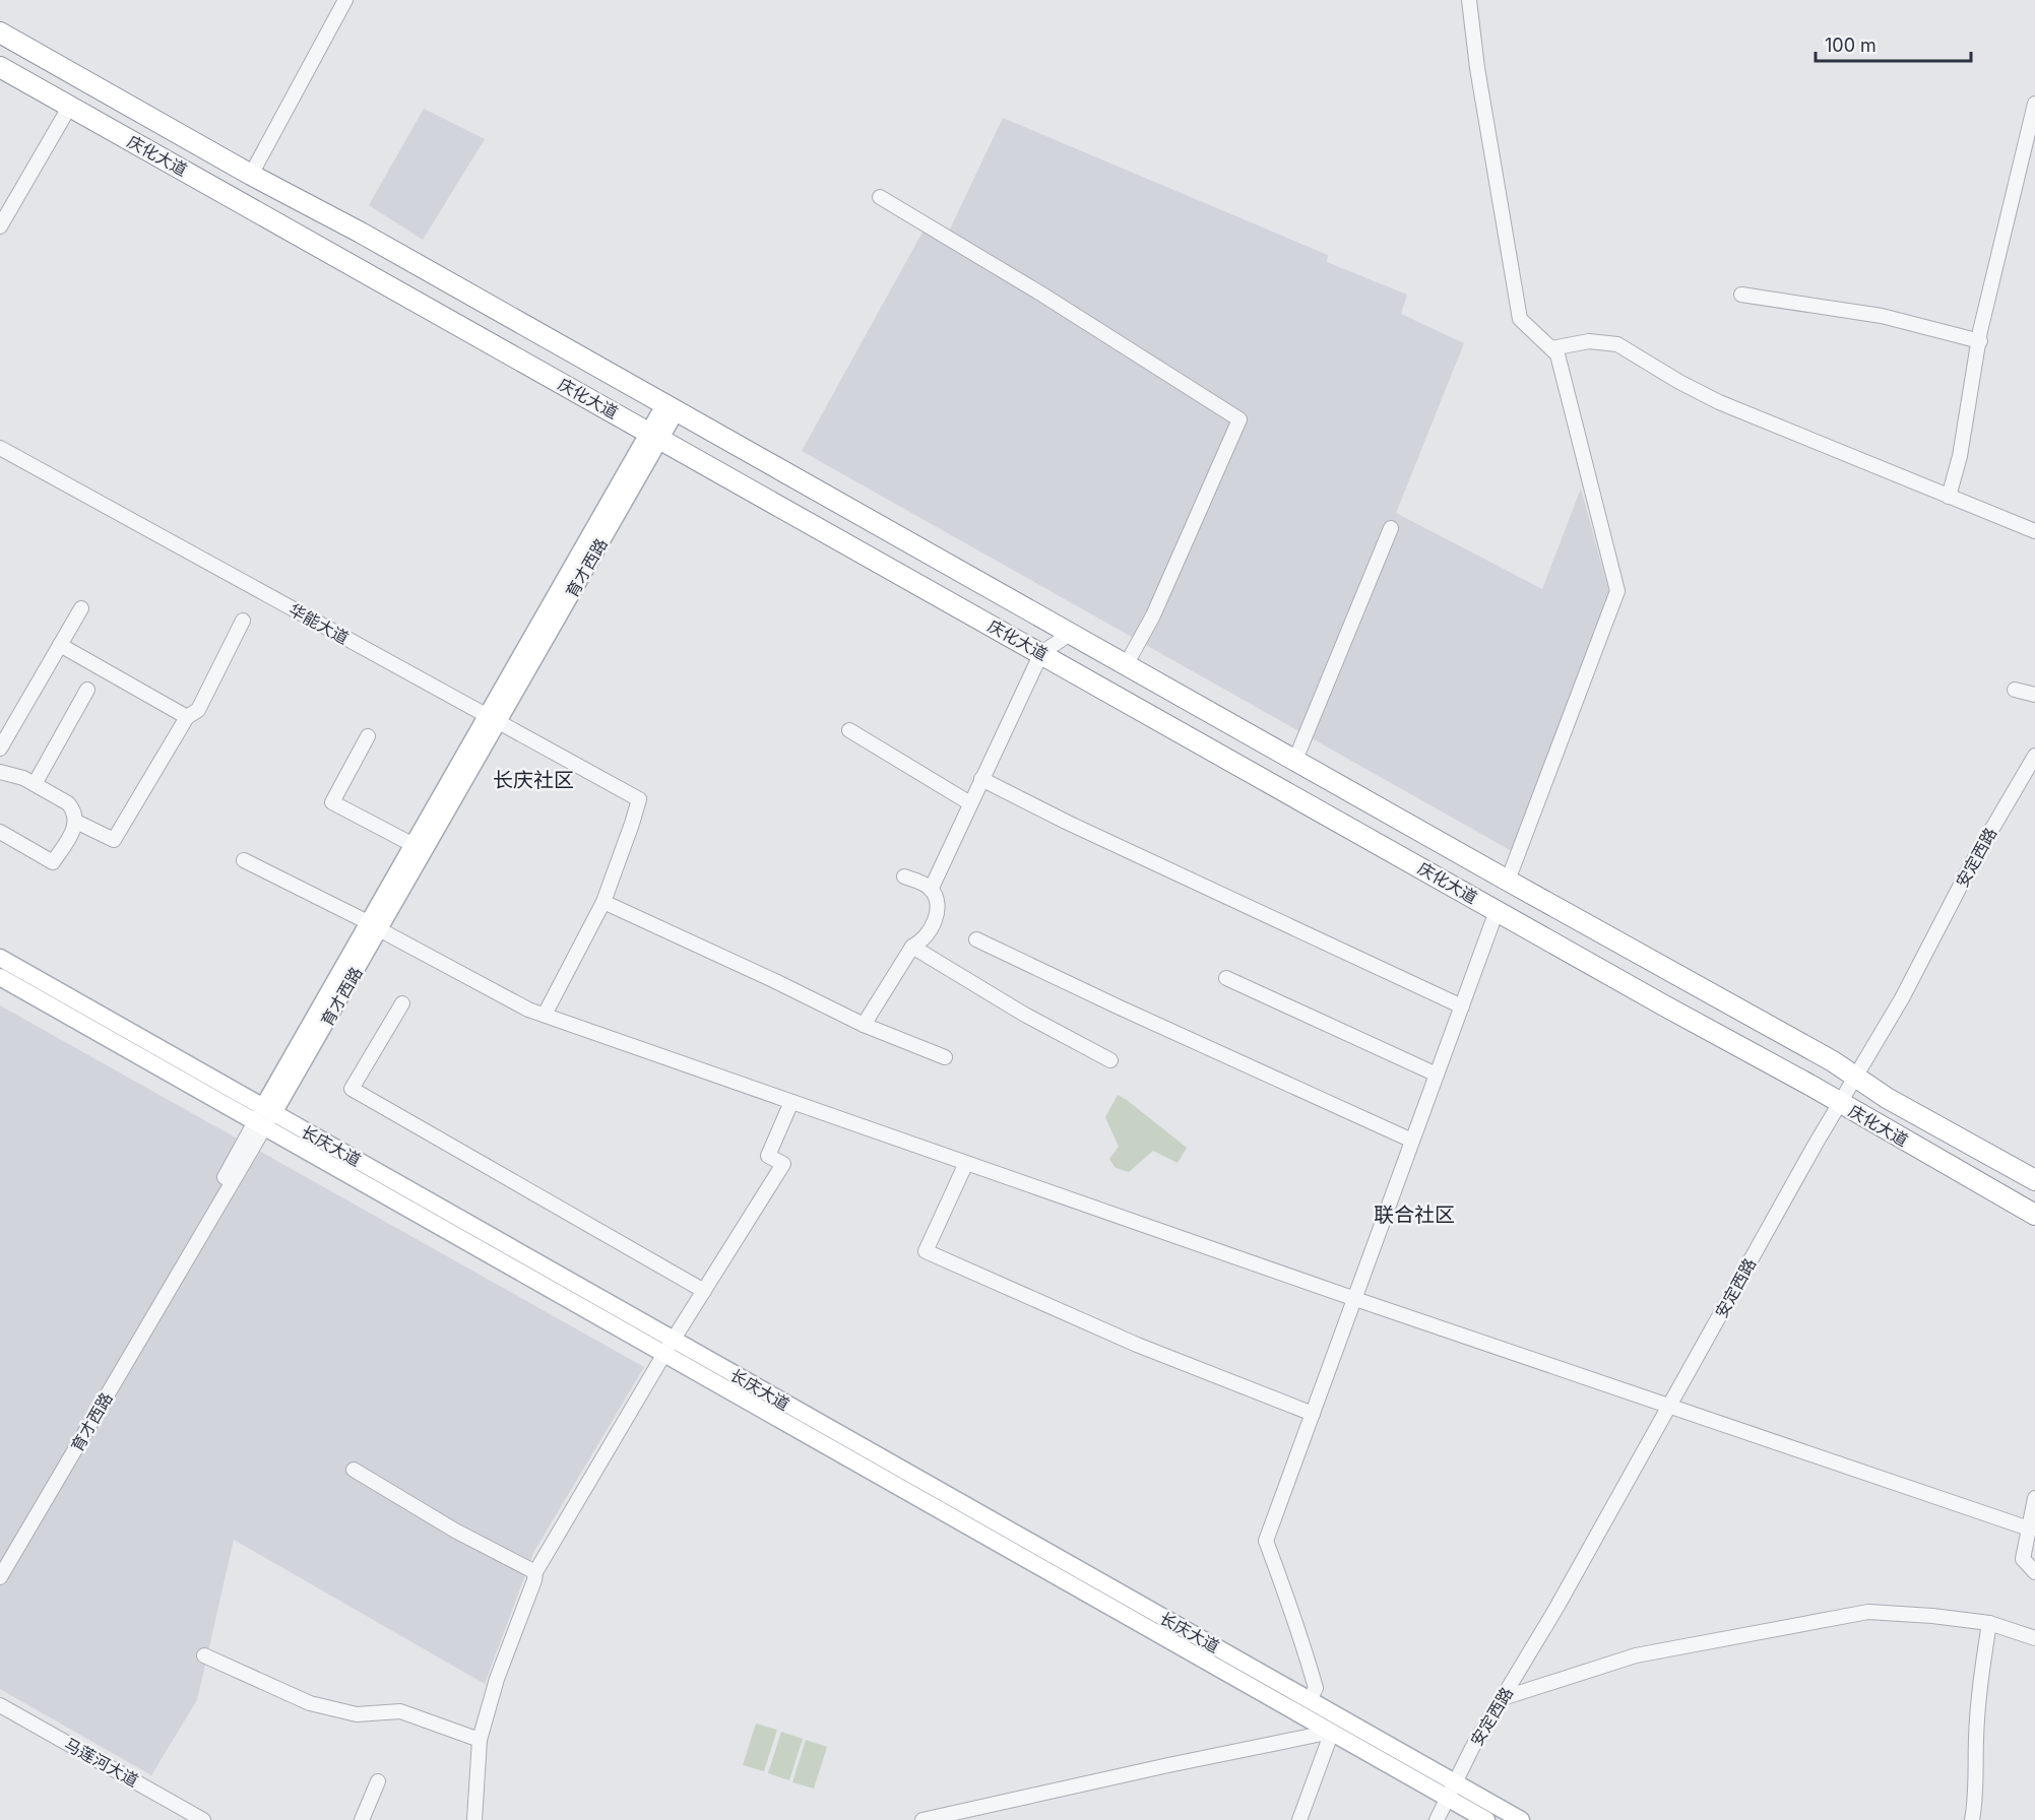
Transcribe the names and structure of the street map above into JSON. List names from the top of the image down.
{
  "streets": {
    "highway": ["庆化大道"],
    "main road": ["育才西路", "长庆大道"],
    "street": ["华能大道", "安定西路", "马莲河大道"]
  },
  "crossings": [
    ["庆化大道", "育才西路"],
    ["庆化大道", "安定西路"],
    ["育才西路", "华能大道"],
    ["育才西路", "长庆大道"],
    ["安定西路", "长庆大道"]
  ],
  "districts": ["长庆社区", "联合社区"],
  "scale_bar": "100 m"
}
